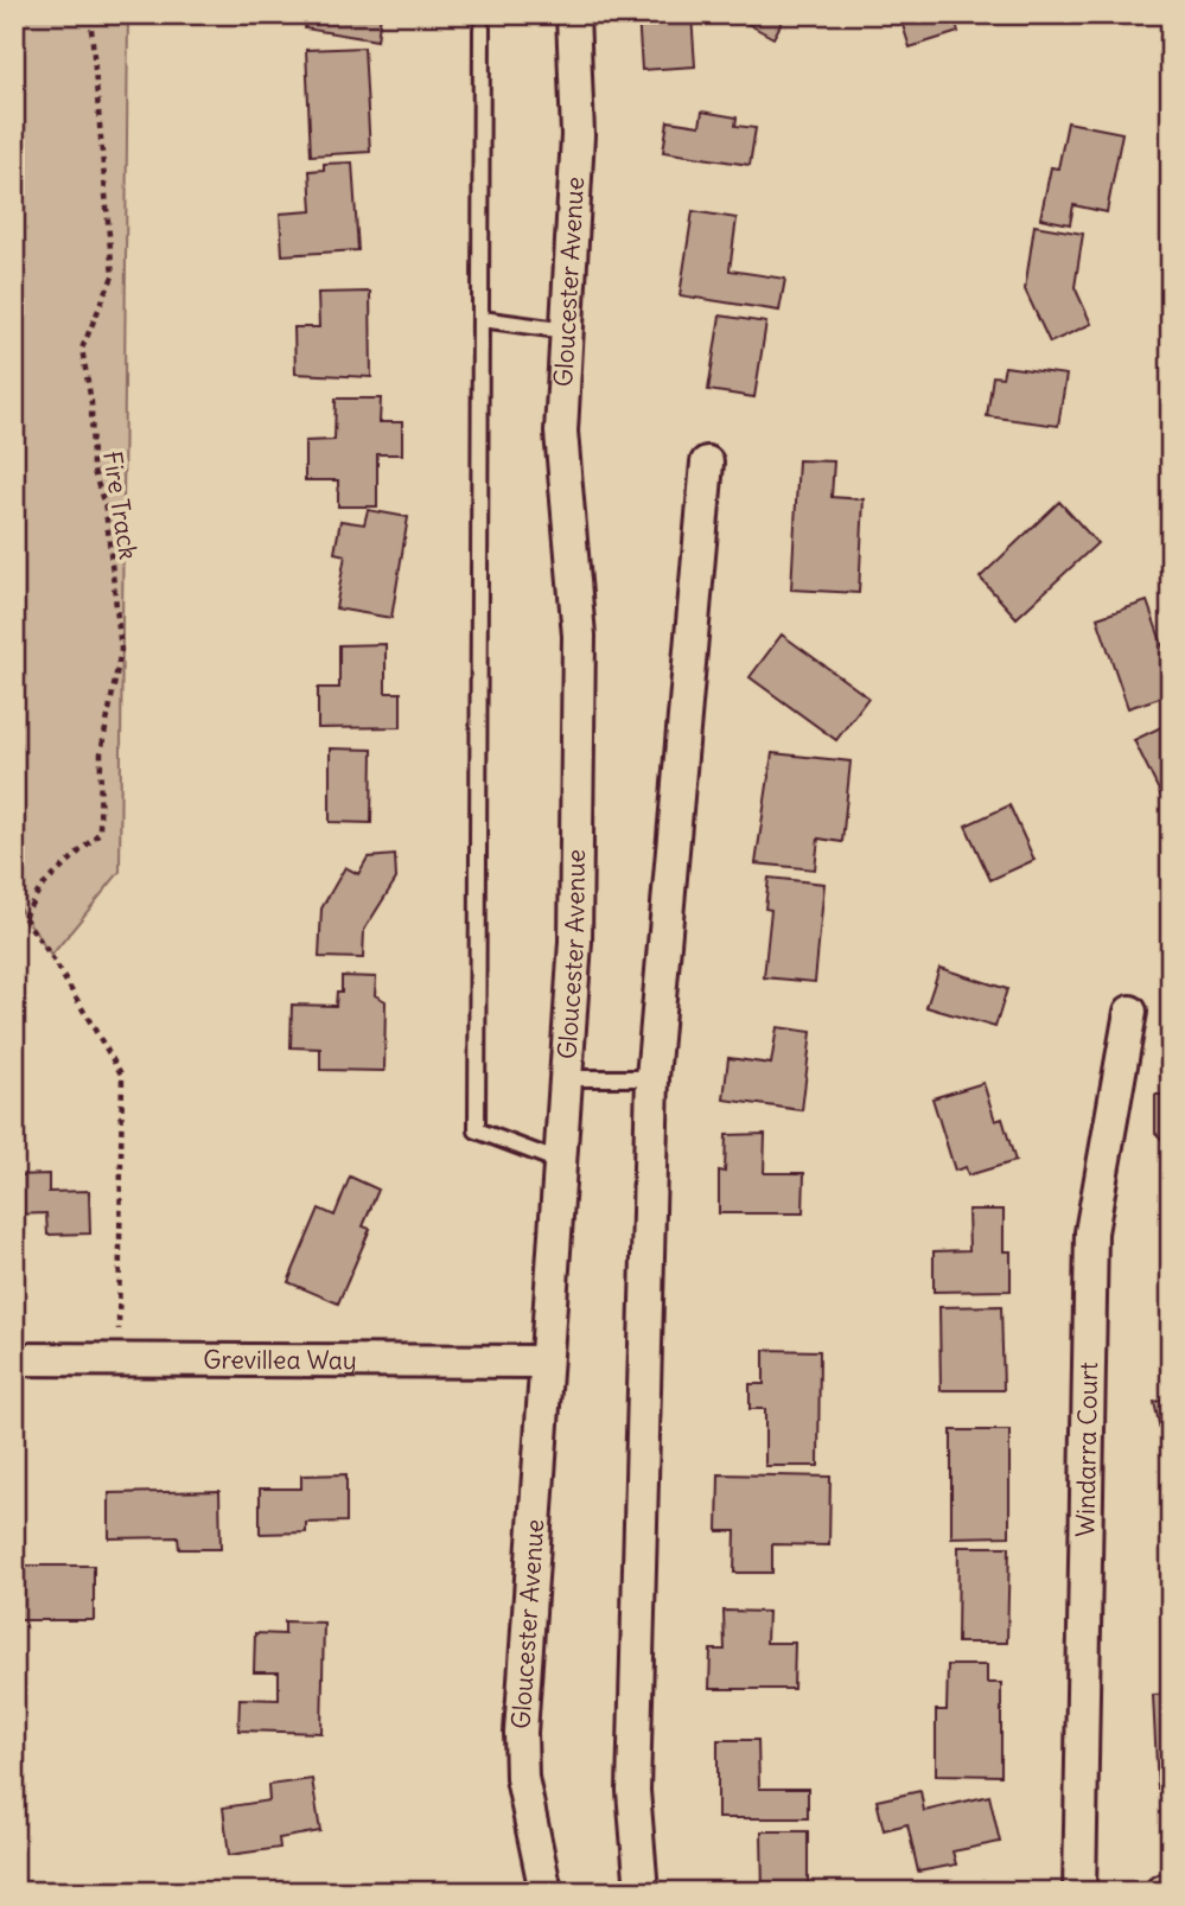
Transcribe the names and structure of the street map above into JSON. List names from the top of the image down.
{
  "streets": {
    "street": ["Gloucester Avenue", "Grevillea Way", "Windarra Court"],
    "path": ["Fire Track"]
  },
  "crossings": [
    ["Gloucester Avenue", "Grevillea Way"]
  ]
}
